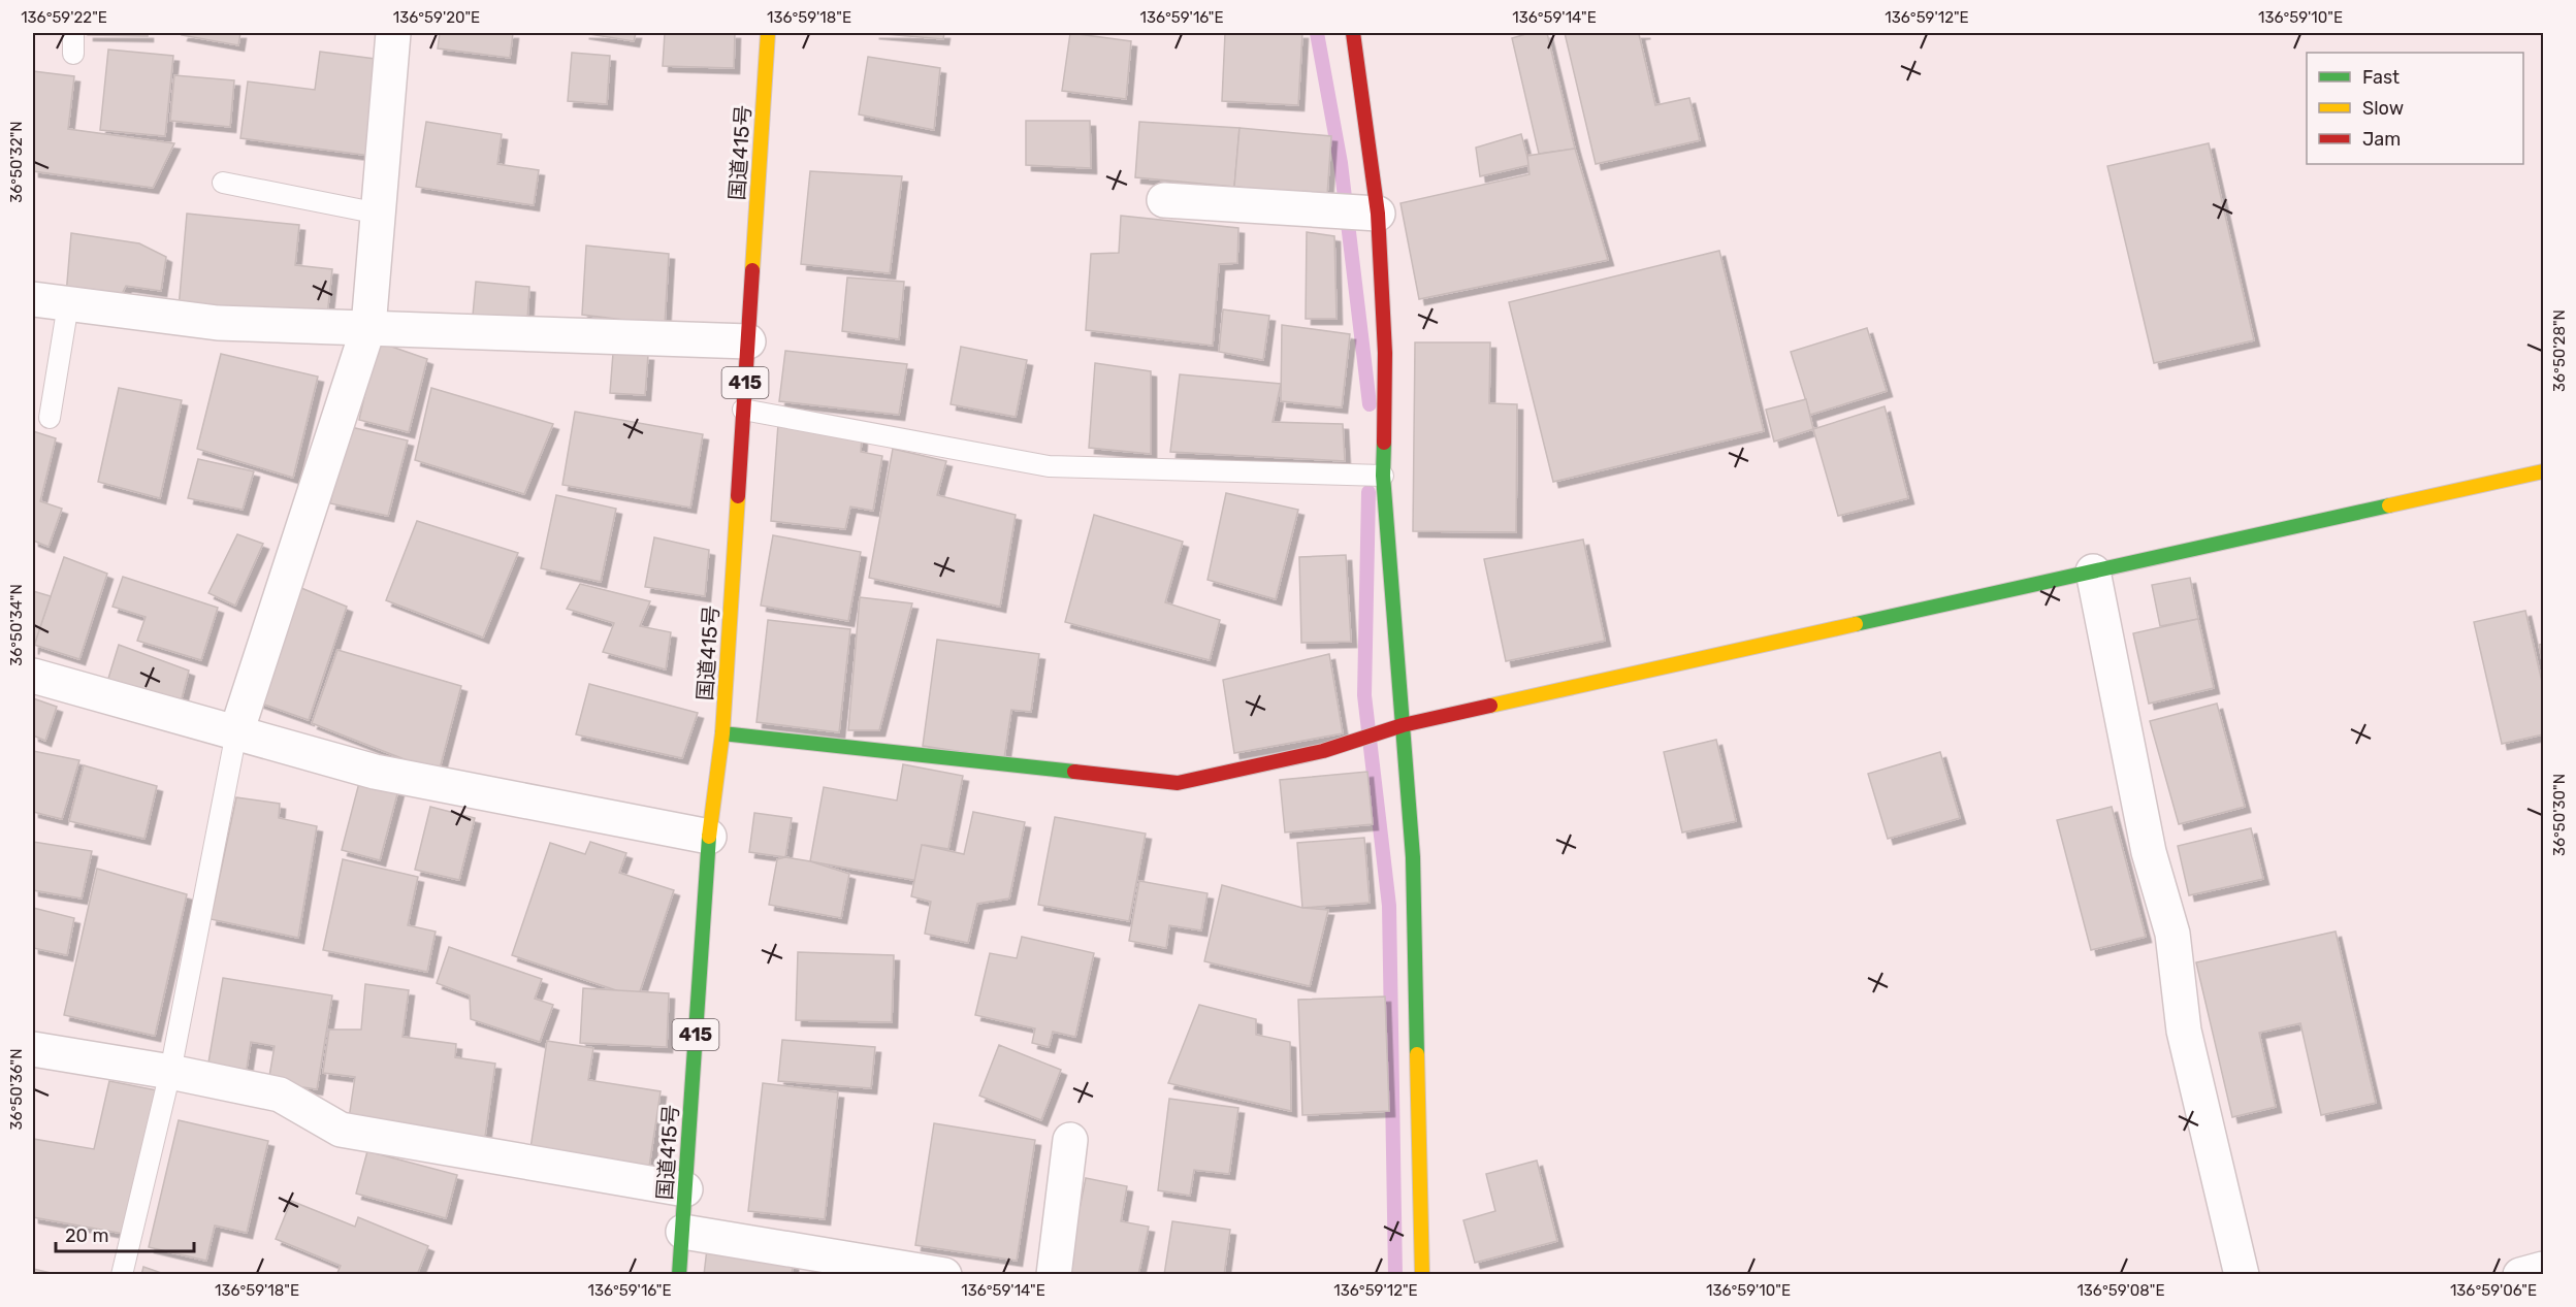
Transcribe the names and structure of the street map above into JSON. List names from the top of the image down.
{
  "streets": {
    "main road": ["国道415号", "415"]
  },
  "legend": ["Fast", "Slow", "Jam"],
  "scale_bar": "20 m",
  "coordinates": [
    "136°59'22\"E",
    "136°59'20\"E",
    "136°59'18\"E",
    "136°59'16\"E",
    "136°59'14\"E",
    "136°59'12\"E",
    "136°59'10\"E",
    "36°50'32\"N",
    "36°50'28\"N",
    "36°50'34\"N",
    "36°50'30\"N",
    "36°50'36\"N",
    "136°59'08\"E",
    "136°59'06\"E"
  ]
}
